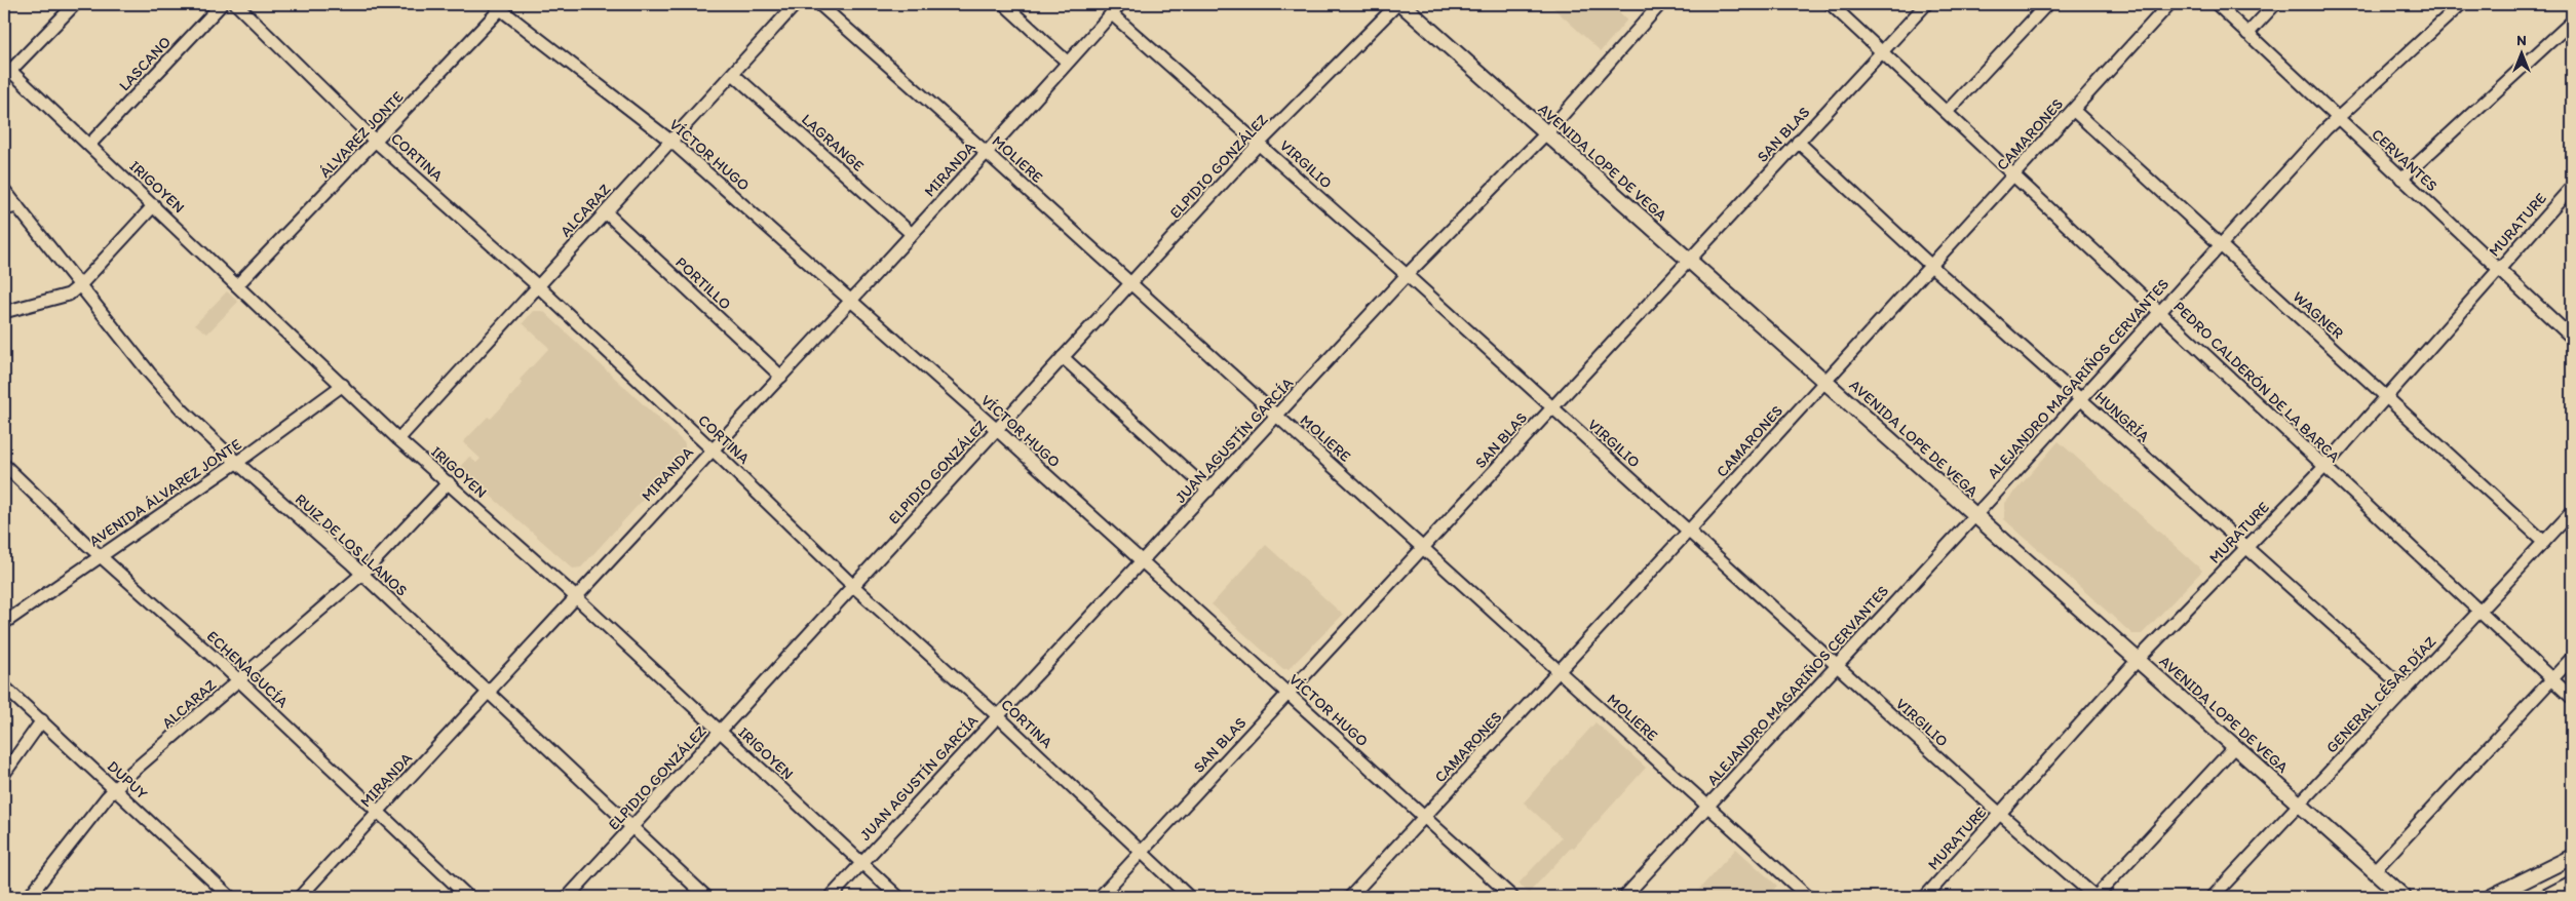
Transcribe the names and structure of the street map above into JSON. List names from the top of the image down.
{
  "streets": {
    "main road": ["AVENIDA LOPE DE VEGA"],
    "street": [
      "LASCANO",
      "ÁLVAREZ JONTE",
      "SAN BLAS",
      "CAMARONES",
      "LAGRANGE",
      "VÍCTOR HUGO",
      "CORTINA",
      "MOLIERE",
      "CERVANTES",
      "VIRGILIO",
      "ELPIDIO GONZÁLEZ",
      "MIRANDA",
      "IRIGOYEN",
      "ALCARAZ",
      "MURATURE",
      "PORTILLO",
      "WAGNER",
      "ALEJANDRO MAGARIÑOS CERVANTES",
      "PEDRO CALDERÓN DE LA BARCA",
      "HUNGRÍA",
      "JUAN AGUSTÍN GARCÍA",
      "AVENIDA ÁLVAREZ JONTE",
      "RUIZ DE LOS LLANOS",
      "ECHENAGUCÍA",
      "GENERAL CÉSAR DÍAZ",
      "DUPUY"
    ]
  },
  "crossings": [
    ["LASCANO", "IRIGOYEN"],
    ["ÁLVAREZ JONTE", "VÍCTOR HUGO"],
    ["ÁLVAREZ JONTE", "CORTINA"],
    ["ÁLVAREZ JONTE", "IRIGOYEN"],
    ["SAN BLAS", "VÍCTOR HUGO"],
    ["SAN BLAS", "CORTINA"],
    ["SAN BLAS", "MOLIERE"],
    ["SAN BLAS", "AVENIDA LOPE DE VEGA"],
    ["SAN BLAS", "VIRGILIO"],
    ["SAN BLAS", "PEDRO CALDERÓN DE LA BARCA"],
    ["SAN BLAS", "HUNGRÍA"],
    ["CAMARONES", "VÍCTOR HUGO"],
    ["CAMARONES", "MOLIERE"],
    ["CAMARONES", "AVENIDA LOPE DE VEGA"],
    ["CAMARONES", "VIRGILIO"],
    ["CAMARONES", "WAGNER"],
    ["CAMARONES", "PEDRO CALDERÓN DE LA BARCA"],
    ["CAMARONES", "HUNGRÍA"],
    ["LAGRANGE", "MIRANDA"],
    ["LAGRANGE", "ALCARAZ"],
    ["VÍCTOR HUGO", "ELPIDIO GONZÁLEZ"],
    ["VÍCTOR HUGO", "MIRANDA"],
    ["VÍCTOR HUGO", "ALCARAZ"],
    ["VÍCTOR HUGO", "JUAN AGUSTÍN GARCÍA"],
    ["CORTINA", "ELPIDIO GONZÁLEZ"],
    ["CORTINA", "MIRANDA"],
    ["CORTINA", "ALCARAZ"],
    ["CORTINA", "JUAN AGUSTÍN GARCÍA"],
    ["MOLIERE", "ELPIDIO GONZÁLEZ"],
    ["MOLIERE", "MIRANDA"],
    ["MOLIERE", "ALEJANDRO MAGARIÑOS CERVANTES"],
    ["MOLIERE", "JUAN AGUSTÍN GARCÍA"],
    ["CERVANTES", "MURATURE"],
    ["CERVANTES", "ALEJANDRO MAGARIÑOS CERVANTES"],
    ["AVENIDA LOPE DE VEGA", "MURATURE"],
    ["AVENIDA LOPE DE VEGA", "ALEJANDRO MAGARIÑOS CERVANTES"],
    ["AVENIDA LOPE DE VEGA", "JUAN AGUSTÍN GARCÍA"],
    ["AVENIDA LOPE DE VEGA", "GENERAL CÉSAR DÍAZ"],
    ["VIRGILIO", "ELPIDIO GONZÁLEZ"],
    ["VIRGILIO", "MIRANDA"],
    ["VIRGILIO", "MURATURE"],
    ["VIRGILIO", "ALEJANDRO MAGARIÑOS CERVANTES"],
    ["VIRGILIO", "JUAN AGUSTÍN GARCÍA"],
    ["ELPIDIO GONZÁLEZ", "IRIGOYEN"],
    ["ELPIDIO GONZÁLEZ", "RUIZ DE LOS LLANOS"],
    ["MIRANDA", "IRIGOYEN"],
    ["MIRANDA", "PORTILLO"],
    ["MIRANDA", "RUIZ DE LOS LLANOS"],
    ["MIRANDA", "ECHENAGUCÍA"],
    ["IRIGOYEN", "ALCARAZ"],
    ["IRIGOYEN", "JUAN AGUSTÍN GARCÍA"],
    ["IRIGOYEN", "AVENIDA ÁLVAREZ JONTE"],
    ["ALCARAZ", "PORTILLO"],
    ["ALCARAZ", "RUIZ DE LOS LLANOS"],
    ["ALCARAZ", "ECHENAGUCÍA"],
    ["ALCARAZ", "DUPUY"],
    ["MURATURE", "WAGNER"],
    ["MURATURE", "PEDRO CALDERÓN DE LA BARCA"],
    ["MURATURE", "HUNGRÍA"],
    ["WAGNER", "ALEJANDRO MAGARIÑOS CERVANTES"],
    ["WAGNER", "GENERAL CÉSAR DÍAZ"],
    ["ALEJANDRO MAGARIÑOS CERVANTES", "PEDRO CALDERÓN DE LA BARCA"],
    ["ALEJANDRO MAGARIÑOS CERVANTES", "HUNGRÍA"],
    ["PEDRO CALDERÓN DE LA BARCA", "GENERAL CÉSAR DÍAZ"],
    ["HUNGRÍA", "GENERAL CÉSAR DÍAZ"],
    ["AVENIDA ÁLVAREZ JONTE", "RUIZ DE LOS LLANOS"],
    ["AVENIDA ÁLVAREZ JONTE", "ECHENAGUCÍA"]
  ],
  "north": "top"
}
